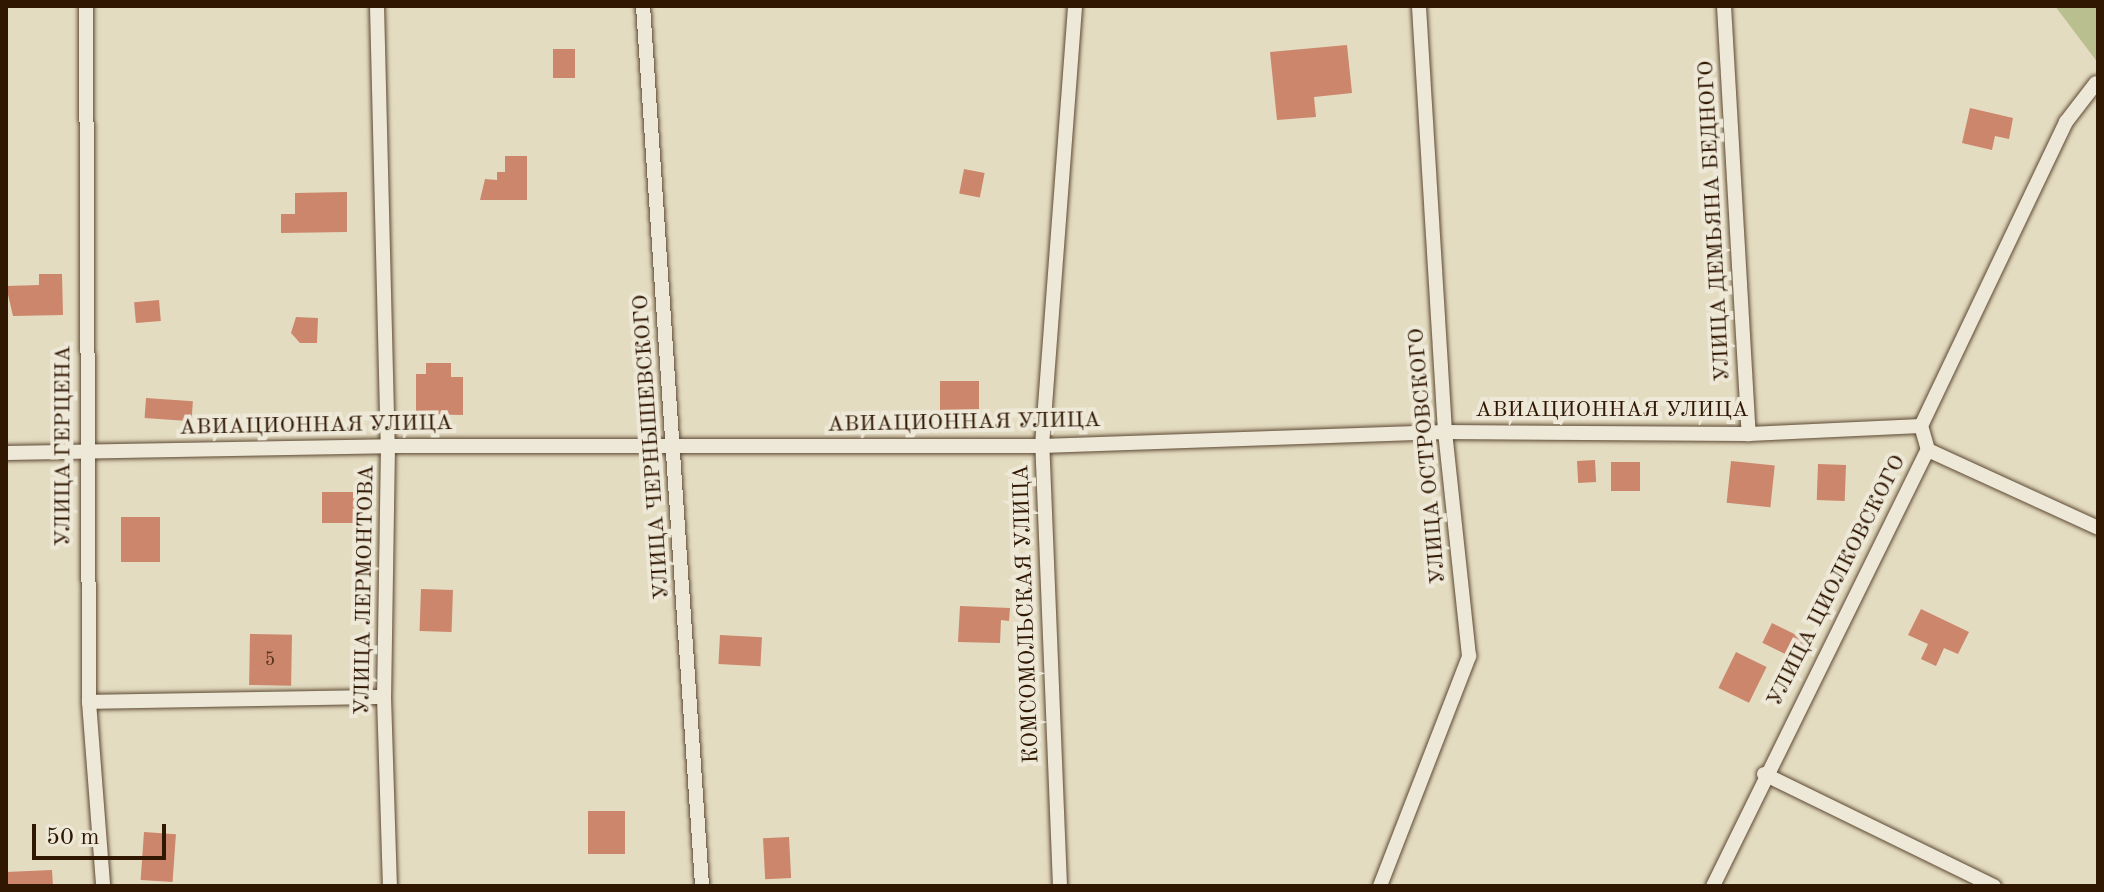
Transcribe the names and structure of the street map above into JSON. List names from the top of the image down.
{
  "streets": {
    "street": [
      "УЛИЦА ДЕМЬЯНА БЕДНОГО",
      "АВИАЦИОННАЯ УЛИЦА",
      "УЛИЦА ГЕРЦЕНА",
      "УЛИЦА ЧЕРНЫШЕВСКОГО",
      "УЛИЦА ОСТРОВСКОГО",
      "УЛИЦА ЦИОЛКОВСКОГО",
      "УЛИЦА ЛЕРМОНТОВА",
      "КОМСОМОЛЬСКАЯ УЛИЦА"
    ]
  },
  "crossings": [
    ["УЛИЦА ДЕМЬЯНА БЕДНОГО", "АВИАЦИОННАЯ УЛИЦА"],
    ["АВИАЦИОННАЯ УЛИЦА", "УЛИЦА ГЕРЦЕНА"],
    ["АВИАЦИОННАЯ УЛИЦА", "УЛИЦА ЧЕРНЫШЕВСКОГО"],
    ["АВИАЦИОННАЯ УЛИЦА", "УЛИЦА ОСТРОВСКОГО"],
    ["АВИАЦИОННАЯ УЛИЦА", "УЛИЦА ЦИОЛКОВСКОГО"],
    ["АВИАЦИОННАЯ УЛИЦА", "УЛИЦА ЛЕРМОНТОВА"],
    ["АВИАЦИОННАЯ УЛИЦА", "КОМСОМОЛЬСКАЯ УЛИЦА"]
  ],
  "house_numbers": ["5"],
  "scale_bar": "50 m"
}
